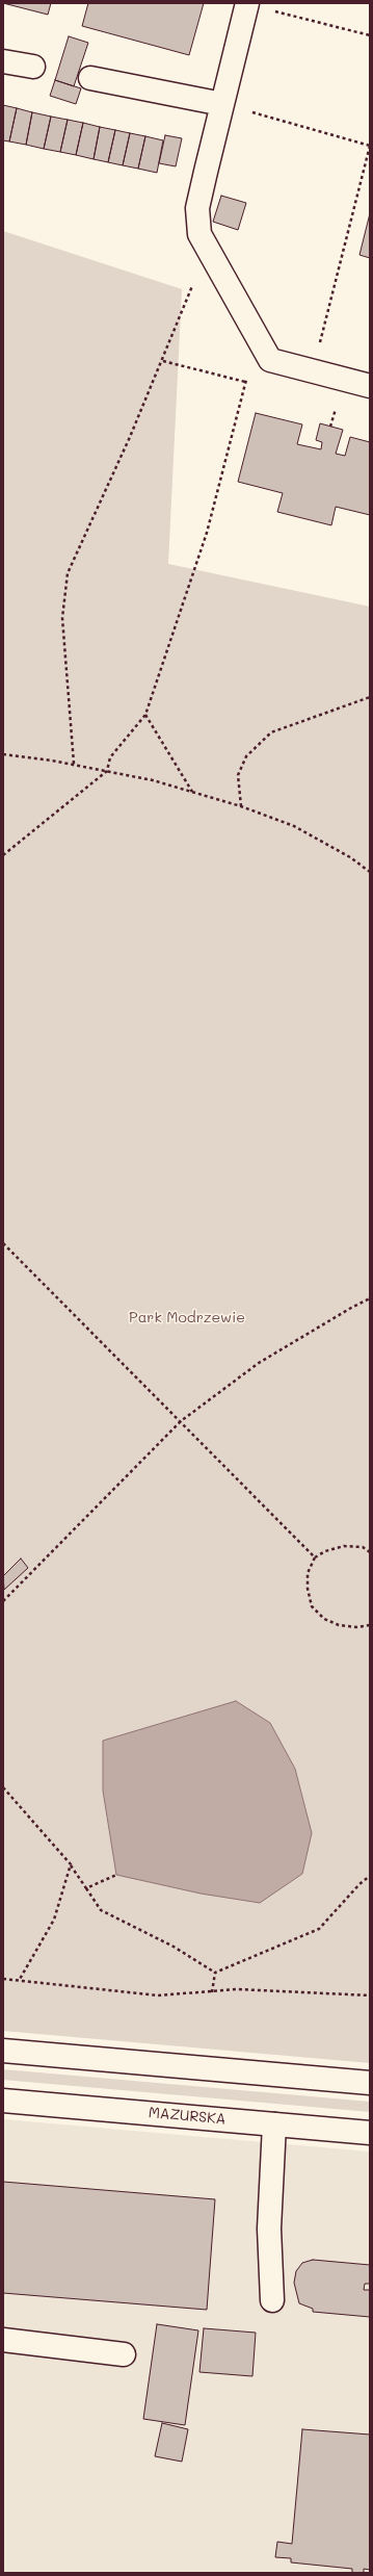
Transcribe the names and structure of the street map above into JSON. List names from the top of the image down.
{
  "streets": {
    "main road": ["MAZURSKA"]
  },
  "parks": ["Park Modrzewie"]
}
